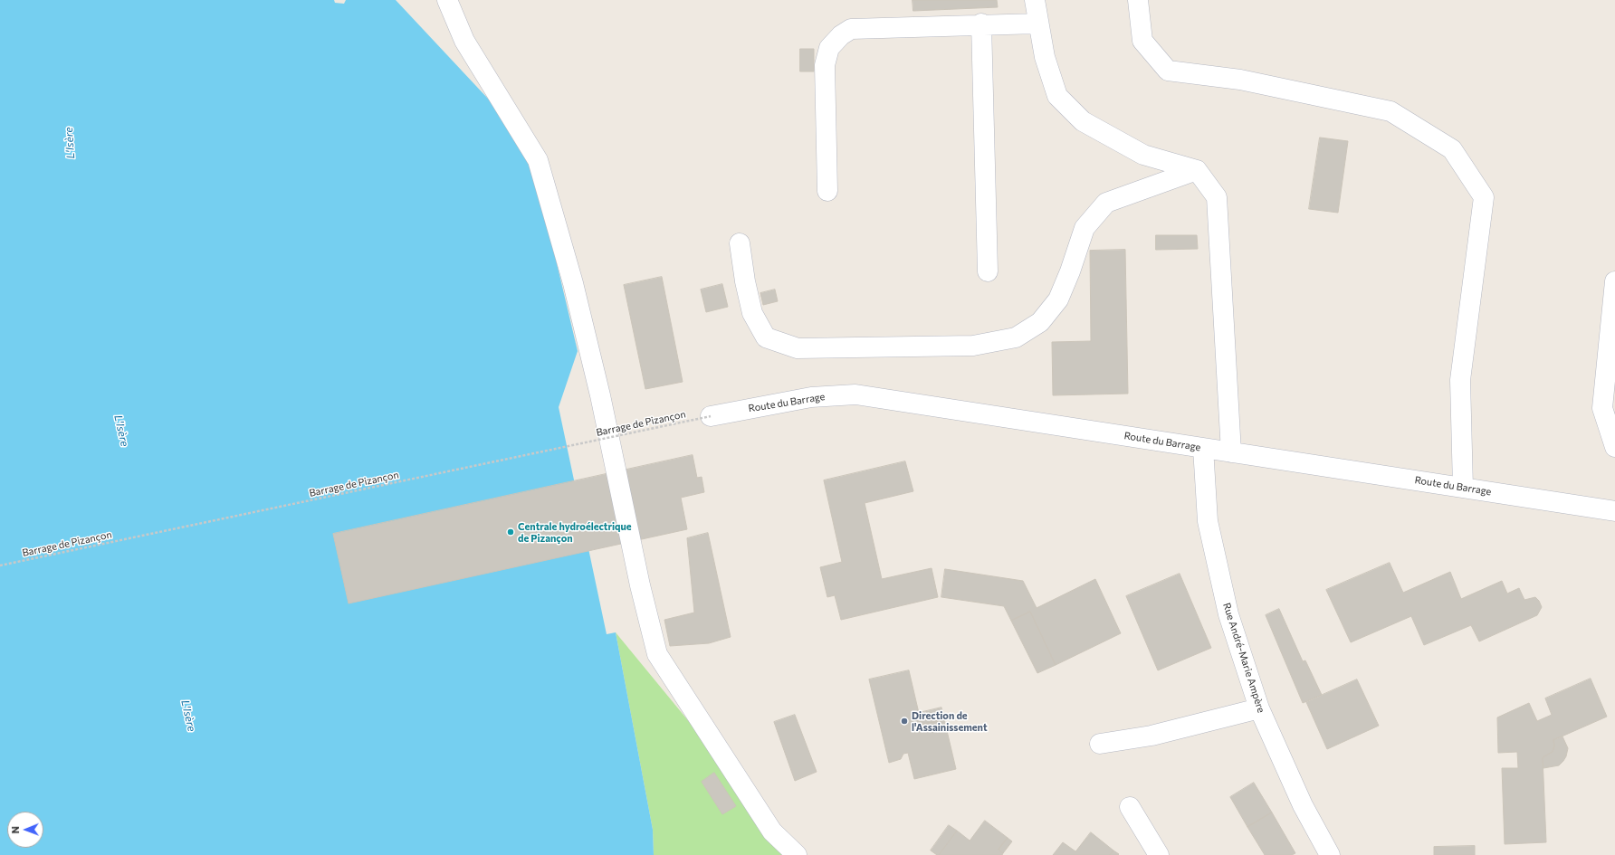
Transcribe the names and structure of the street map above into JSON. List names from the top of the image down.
{
  "streets": {
    "street": ["Route du Barrage", "Rue André-Marie Ampère"],
    "path": ["Barrage de Pizançon"]
  },
  "crossings": [
    ["Route du Barrage", "Barrage de Pizançon"],
    ["Route du Barrage", "Rue André-Marie Ampère"]
  ],
  "water": ["L'Isère"],
  "places": ["Centrale hydroélectrique de Pizançon", "Direction de l'Assainissement"],
  "north": "left"
}
